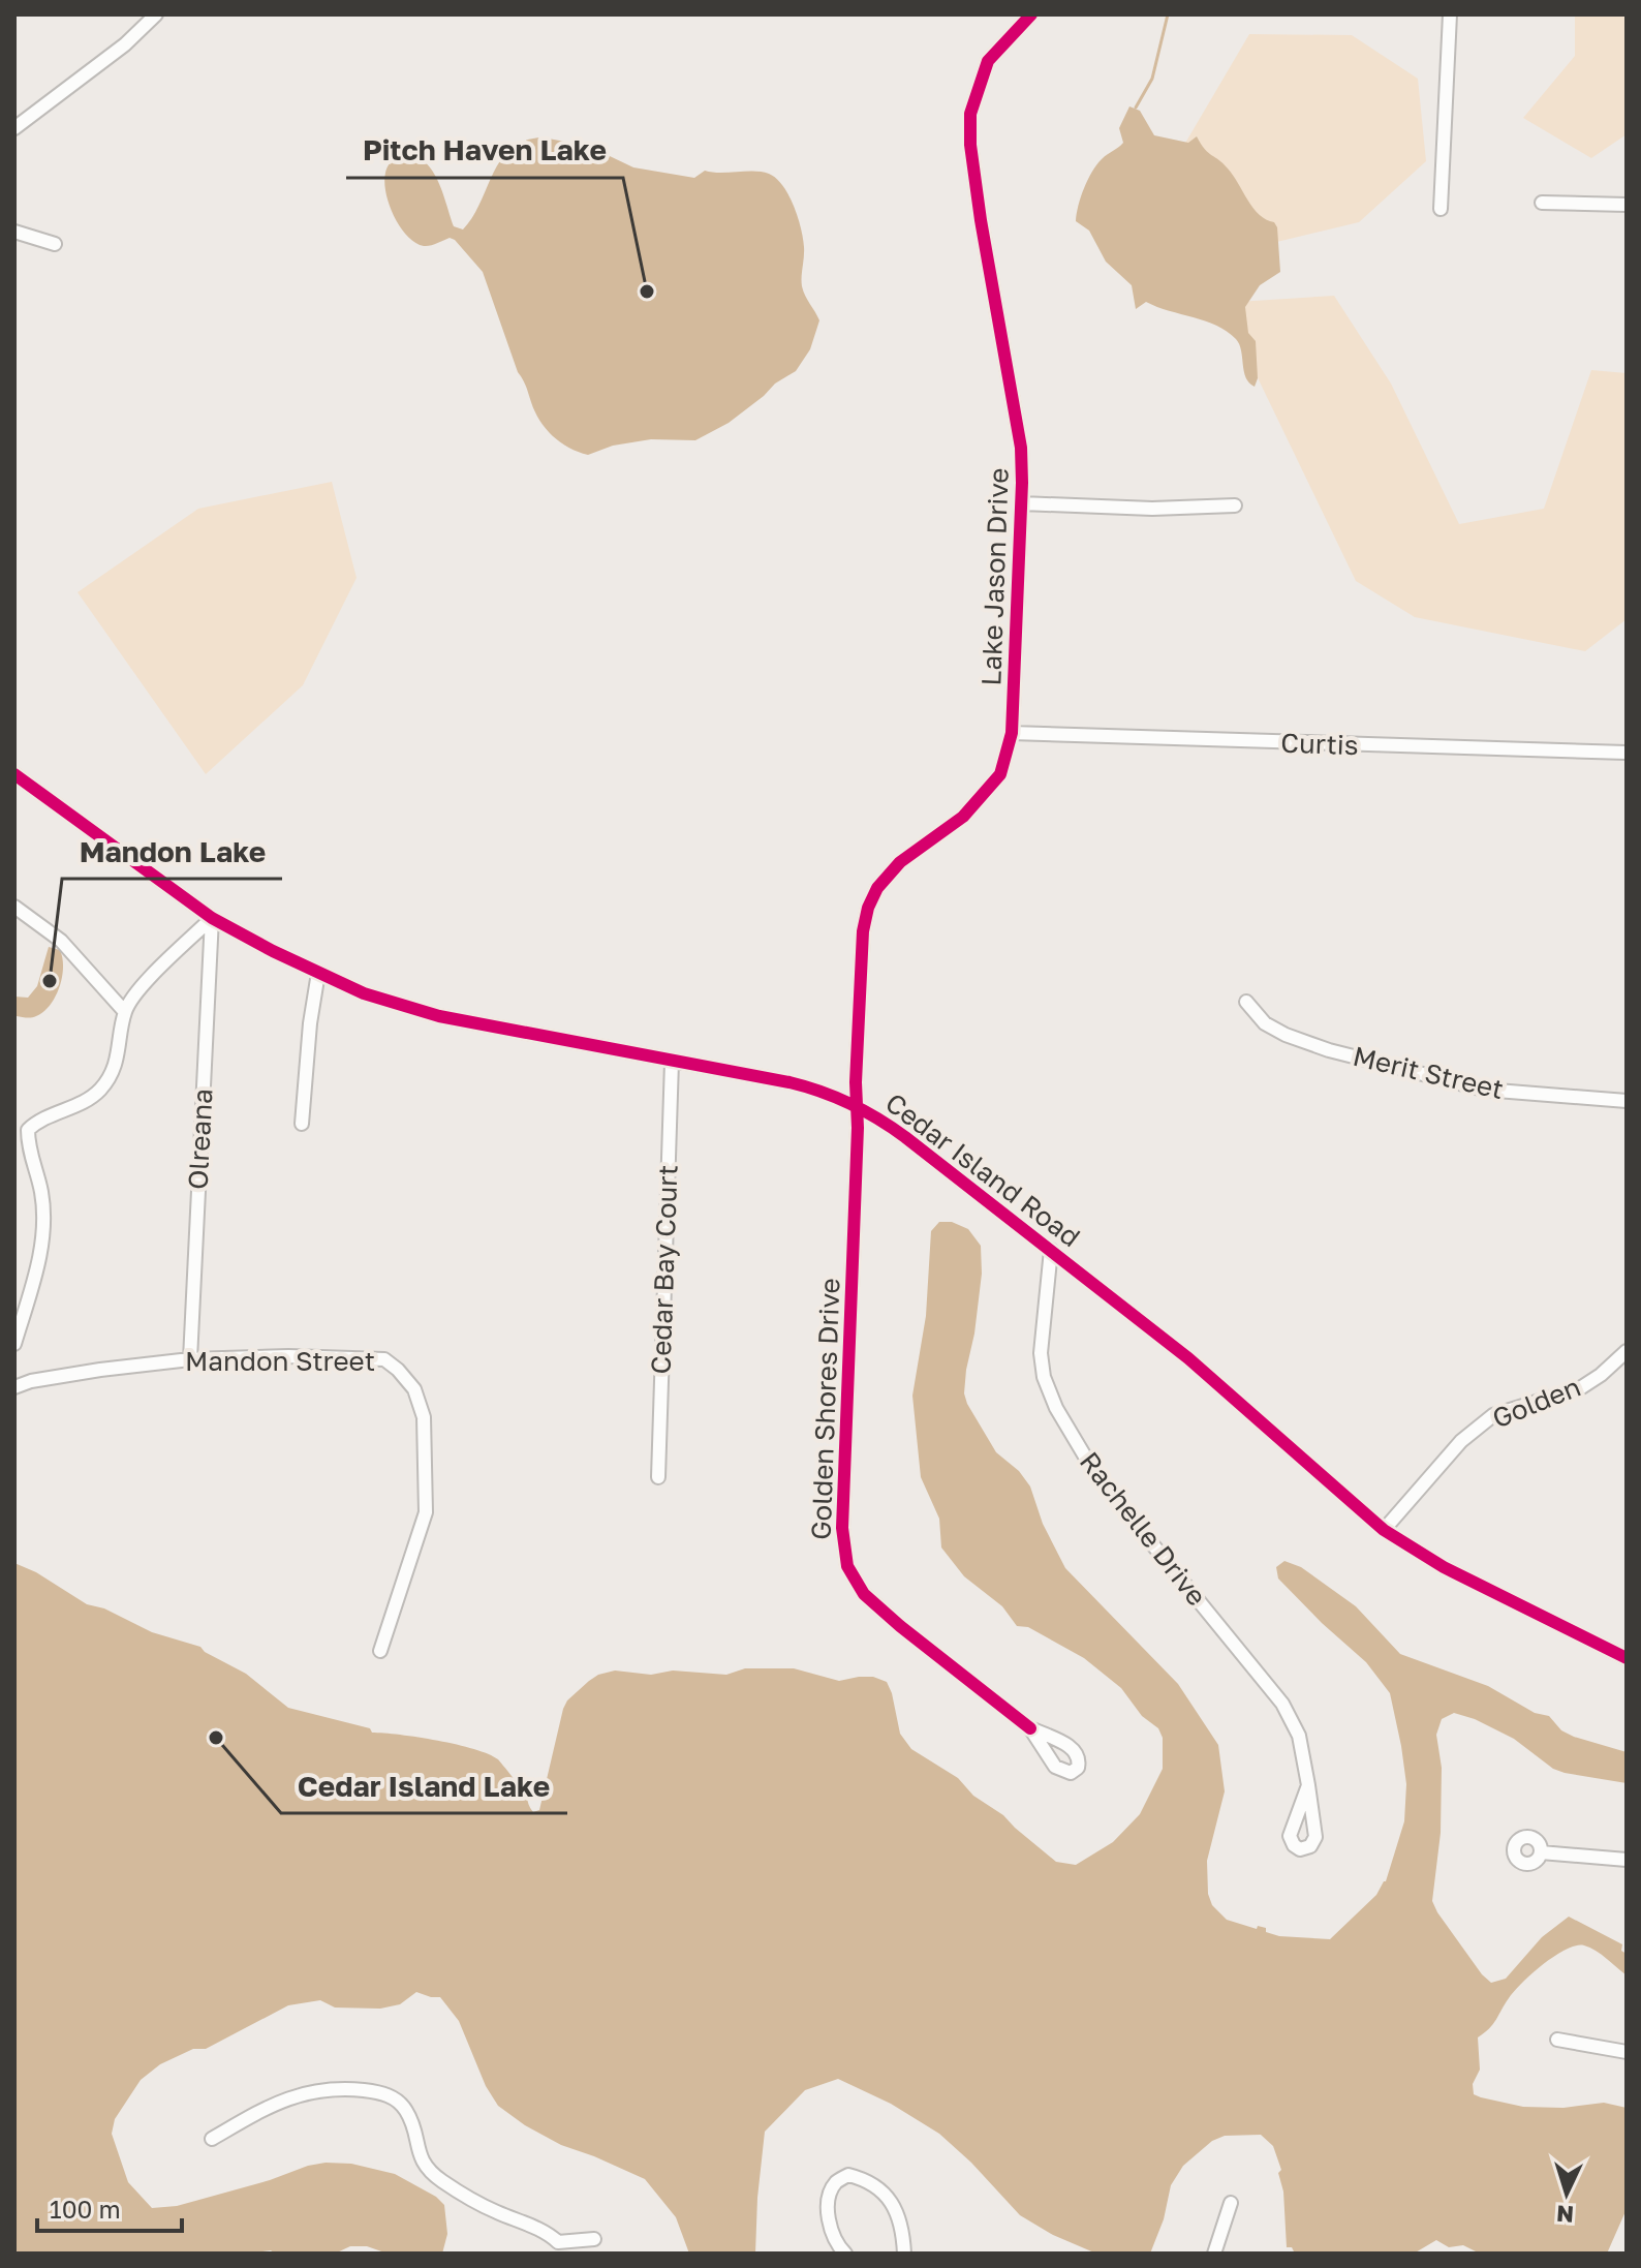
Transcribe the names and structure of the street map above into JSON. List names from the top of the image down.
{
  "streets": {
    "street": [
      "Lake Jason Drive",
      "Curtis",
      "Merit Street",
      "Olreana",
      "Cedar Island Road",
      "Cedar Bay Court",
      "Mandon Street",
      "Golden",
      "Golden Shores Drive",
      "Rachelle Drive"
    ]
  },
  "crossings": [
    ["Lake Jason Drive", "Curtis"],
    ["Lake Jason Drive", "Cedar Island Road"],
    ["Lake Jason Drive", "Golden Shores Drive"],
    ["Olreana", "Cedar Island Road"],
    ["Olreana", "Mandon Street"],
    ["Cedar Island Road", "Cedar Bay Court"],
    ["Cedar Island Road", "Golden"],
    ["Cedar Island Road", "Golden Shores Drive"],
    ["Cedar Island Road", "Rachelle Drive"]
  ],
  "places": ["Pitch Haven Lake", "Mandon Lake", "Cedar Island Lake"],
  "scale_bar": "100 m",
  "north": "bottom"
}
